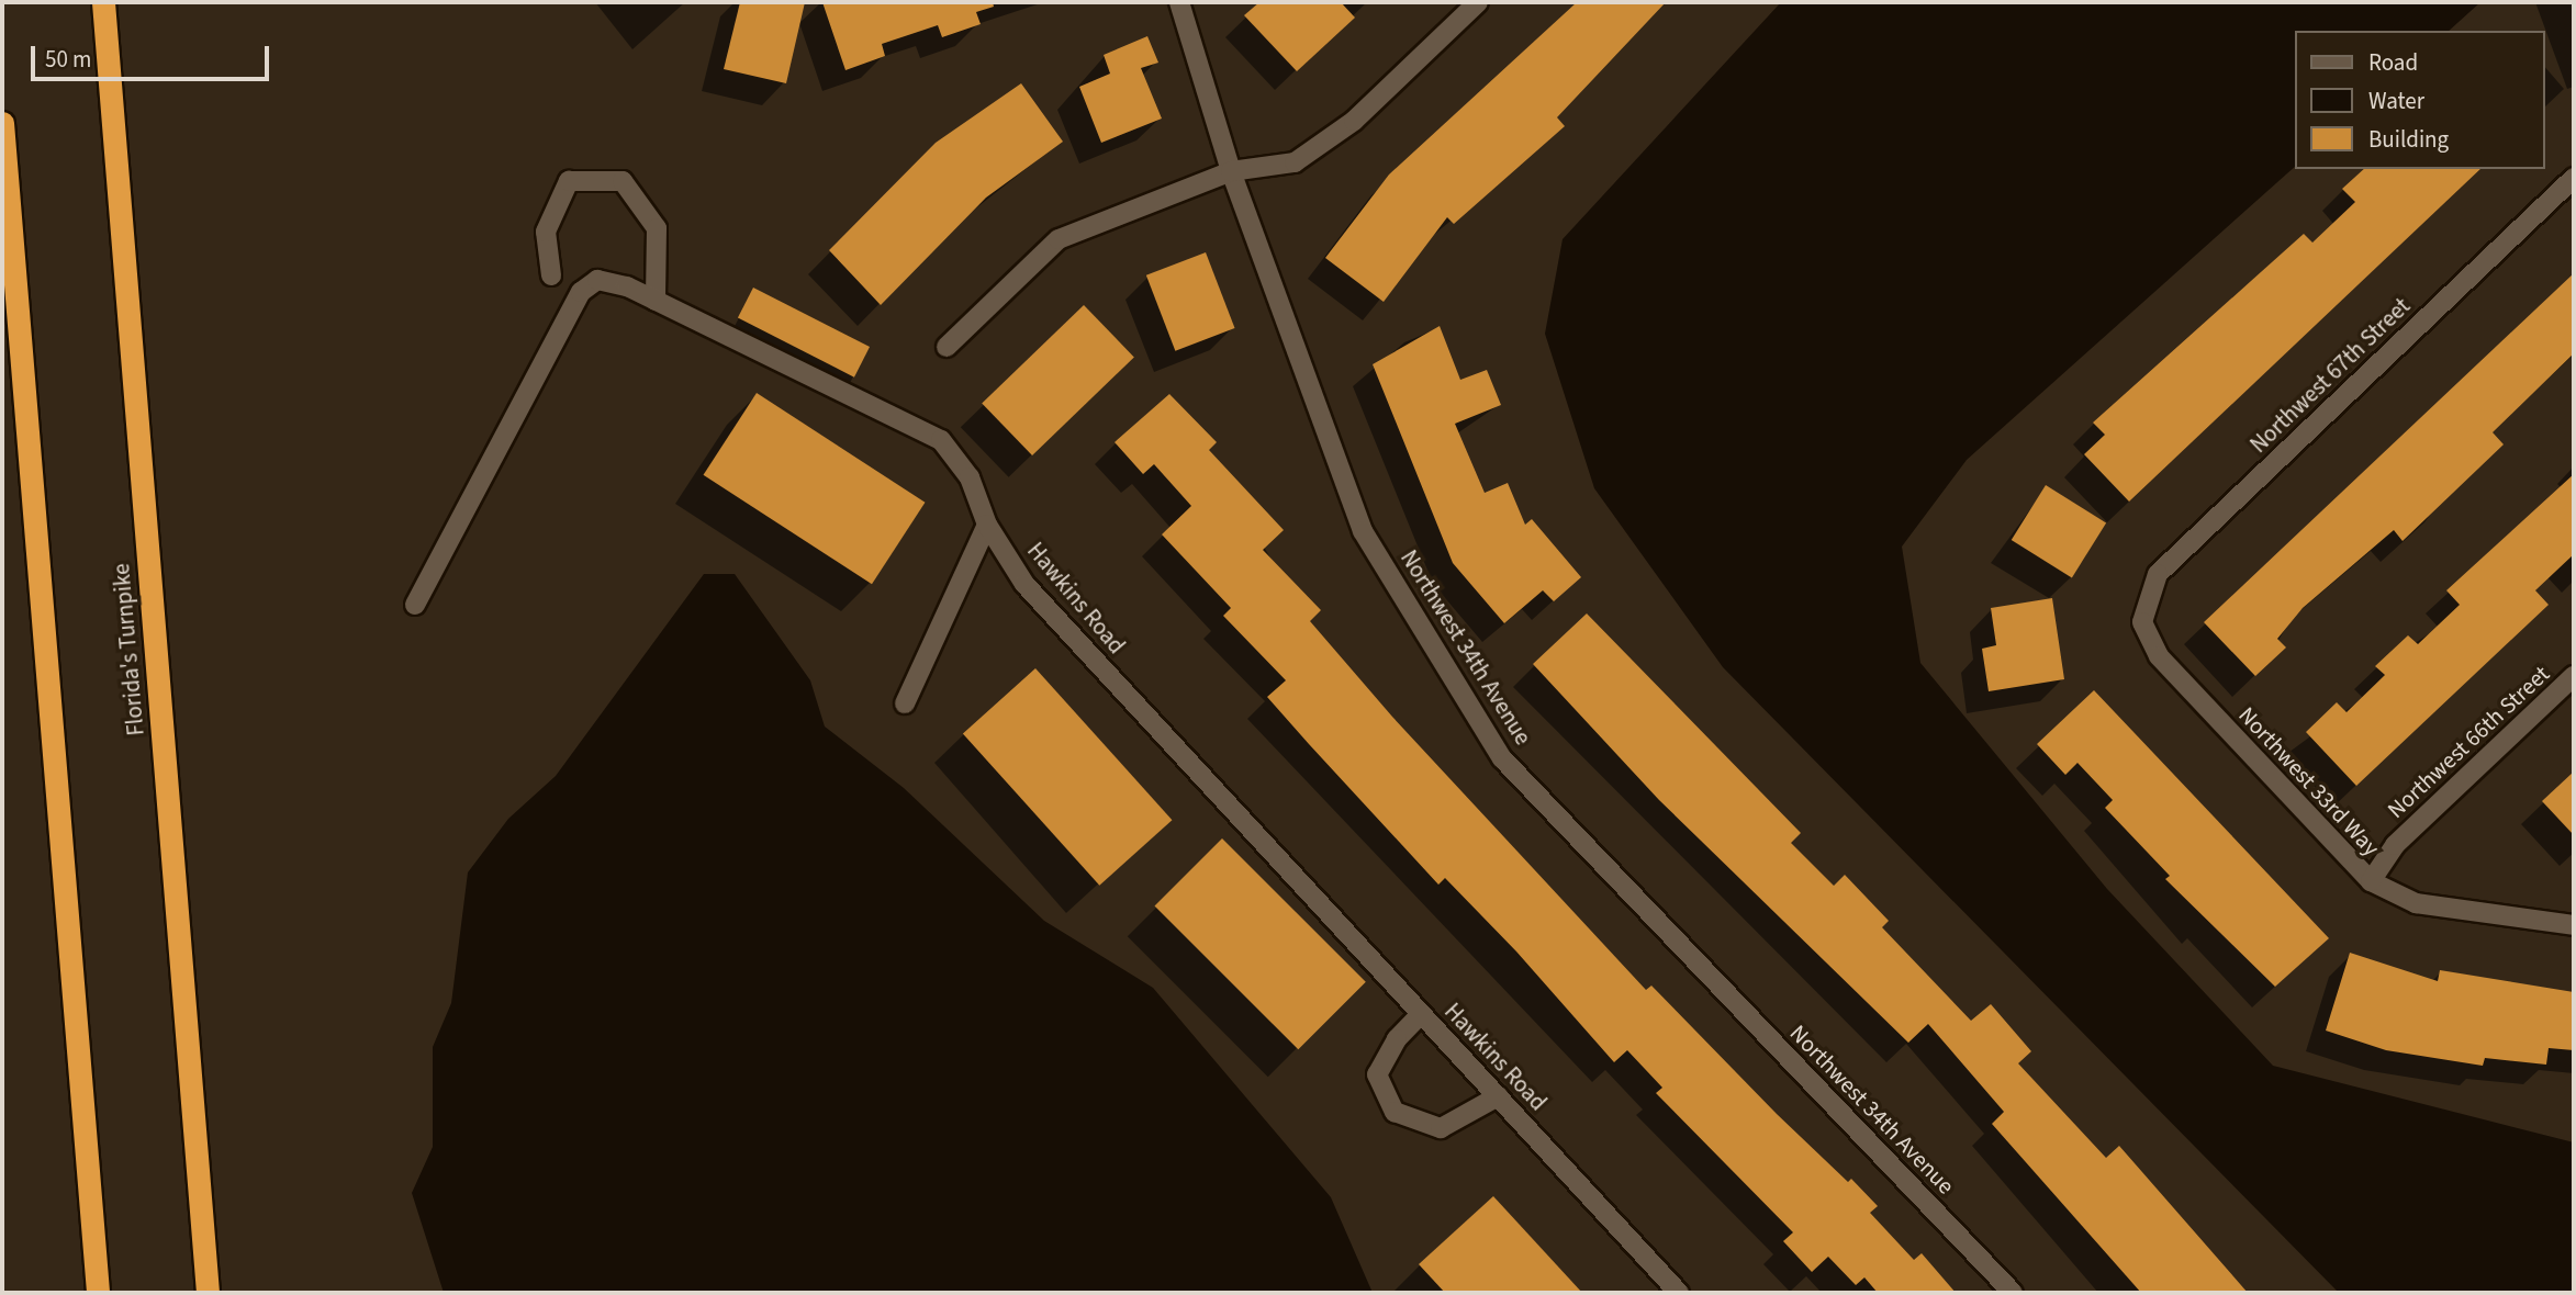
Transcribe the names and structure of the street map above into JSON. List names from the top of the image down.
{
  "streets": {
    "highway": ["Florida's Turnpike"],
    "street": [
      "Northwest 67th Street",
      "Hawkins Road",
      "Northwest 34th Avenue",
      "Northwest 66th Street",
      "Northwest 33rd Way"
    ]
  },
  "crossings": [
    ["Northwest 67th Street", "Northwest 33rd Way"],
    ["Northwest 66th Street", "Northwest 33rd Way"]
  ],
  "legend": ["Road", "Water", "Building"],
  "scale_bar": "50 m"
}
